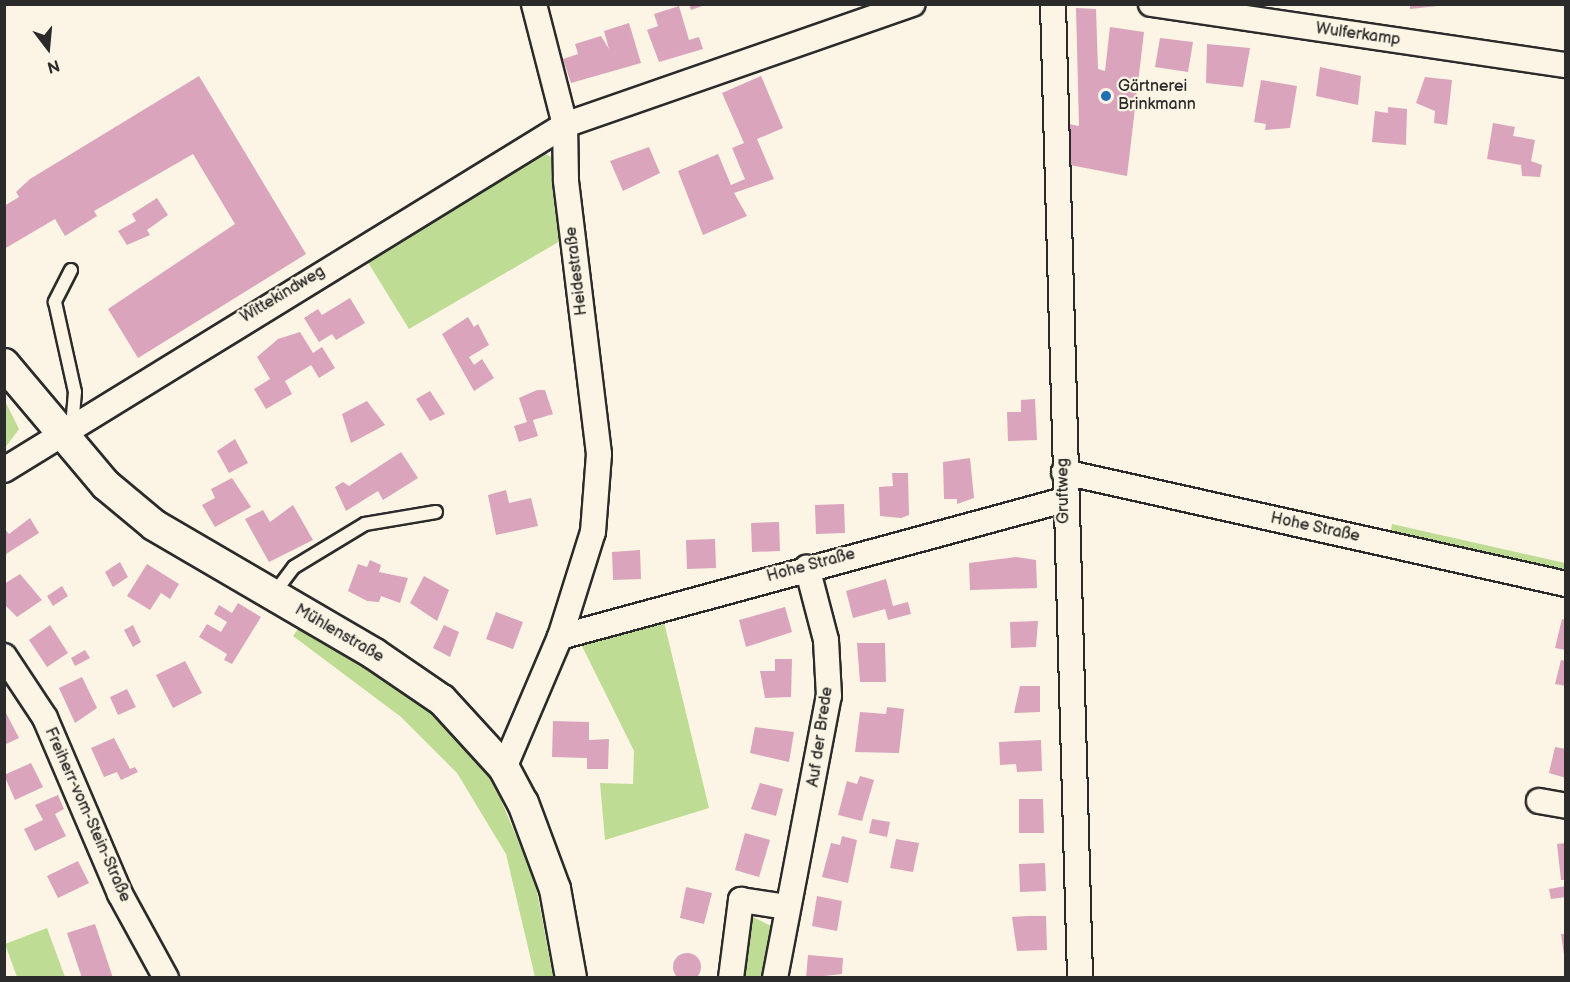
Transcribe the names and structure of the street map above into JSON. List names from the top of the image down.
{
  "streets": {
    "street": [
      "Wulferkamp",
      "Heidestraße",
      "Wittekindweg",
      "Gruftweg",
      "Hohe Straße",
      "Mühlenstraße",
      "Auf der Brede",
      "Freiherr-vom-Stein-Straße"
    ]
  },
  "crossings": [
    ["Heidestraße", "Wittekindweg"],
    ["Heidestraße", "Hohe Straße"],
    ["Heidestraße", "Mühlenstraße"],
    ["Wittekindweg", "Mühlenstraße"],
    ["Gruftweg", "Hohe Straße"],
    ["Hohe Straße", "Auf der Brede"]
  ],
  "places": ["Gärtnerei Brinkmann"],
  "north": "bottom"
}
